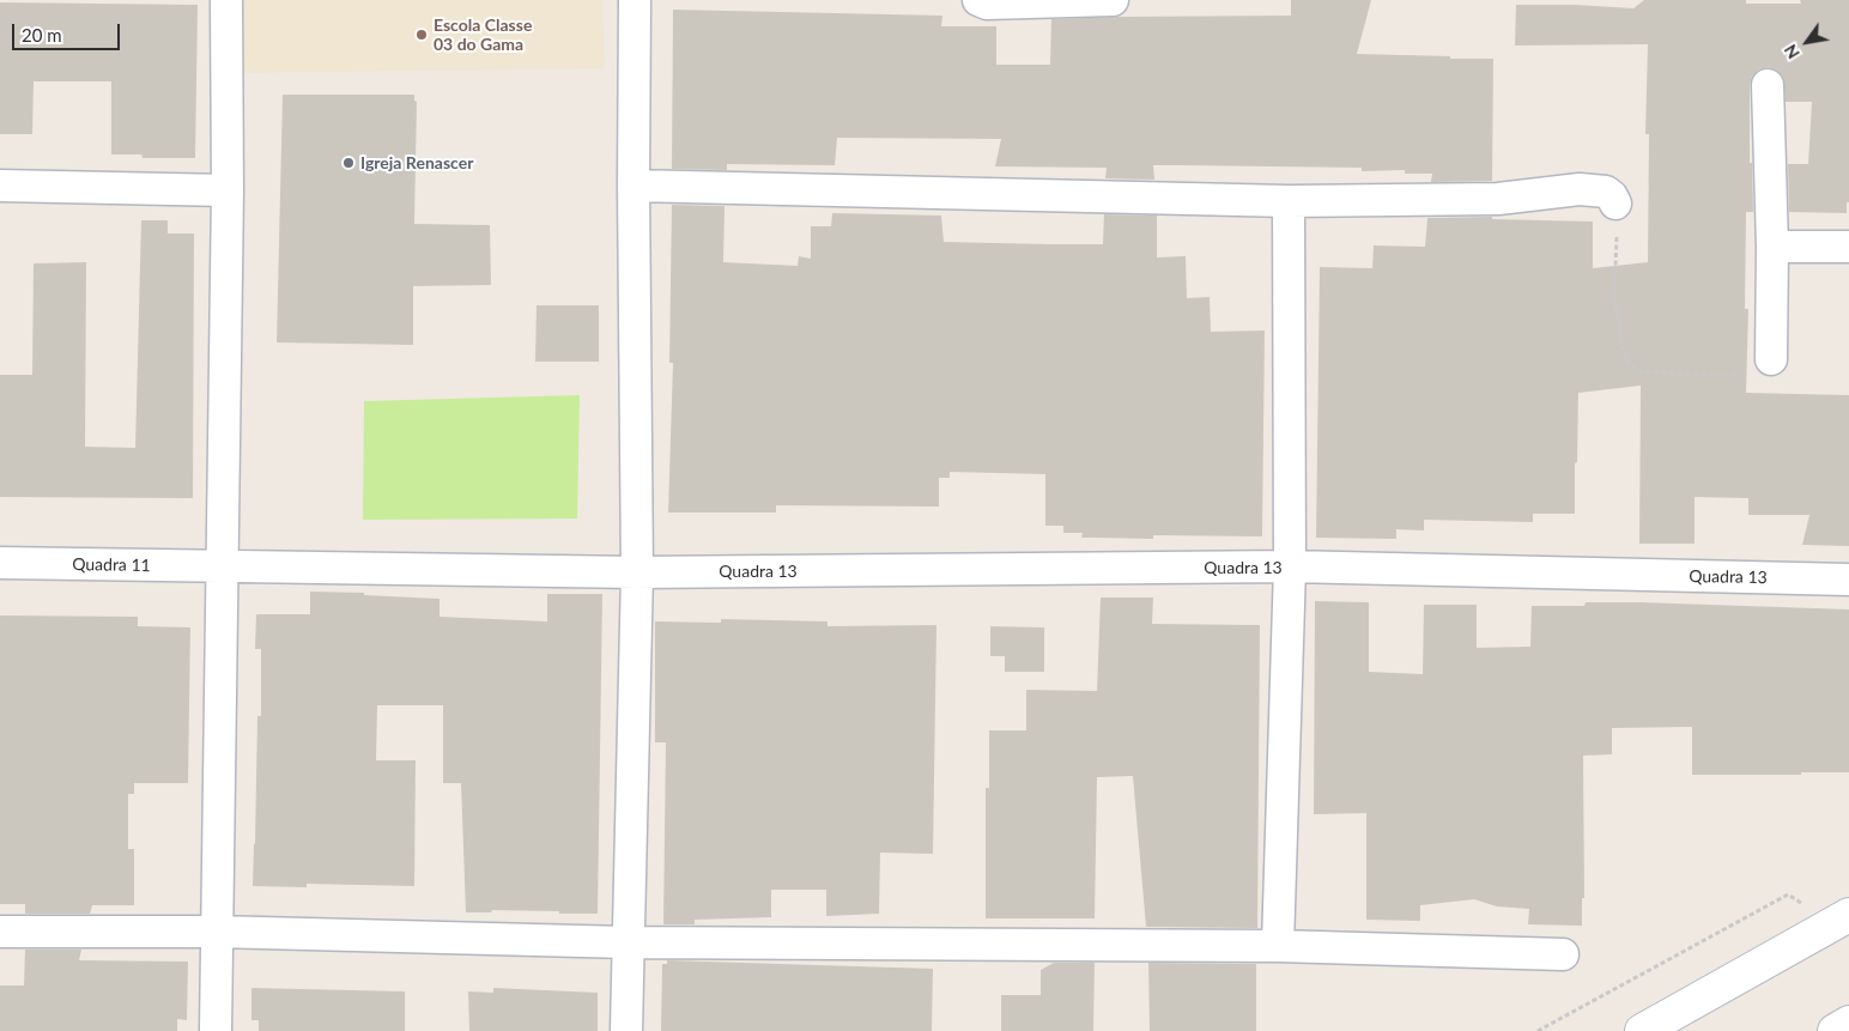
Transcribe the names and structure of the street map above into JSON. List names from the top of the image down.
{
  "streets": {
    "street": ["Quadra 11", "Quadra 13"]
  },
  "crossings": [
    ["Quadra 11", "Quadra 13"]
  ],
  "places": ["Escola Classe 03 do Gama", "Igreja Renascer"],
  "scale_bar": "20 m",
  "north": "bottom left"
}
